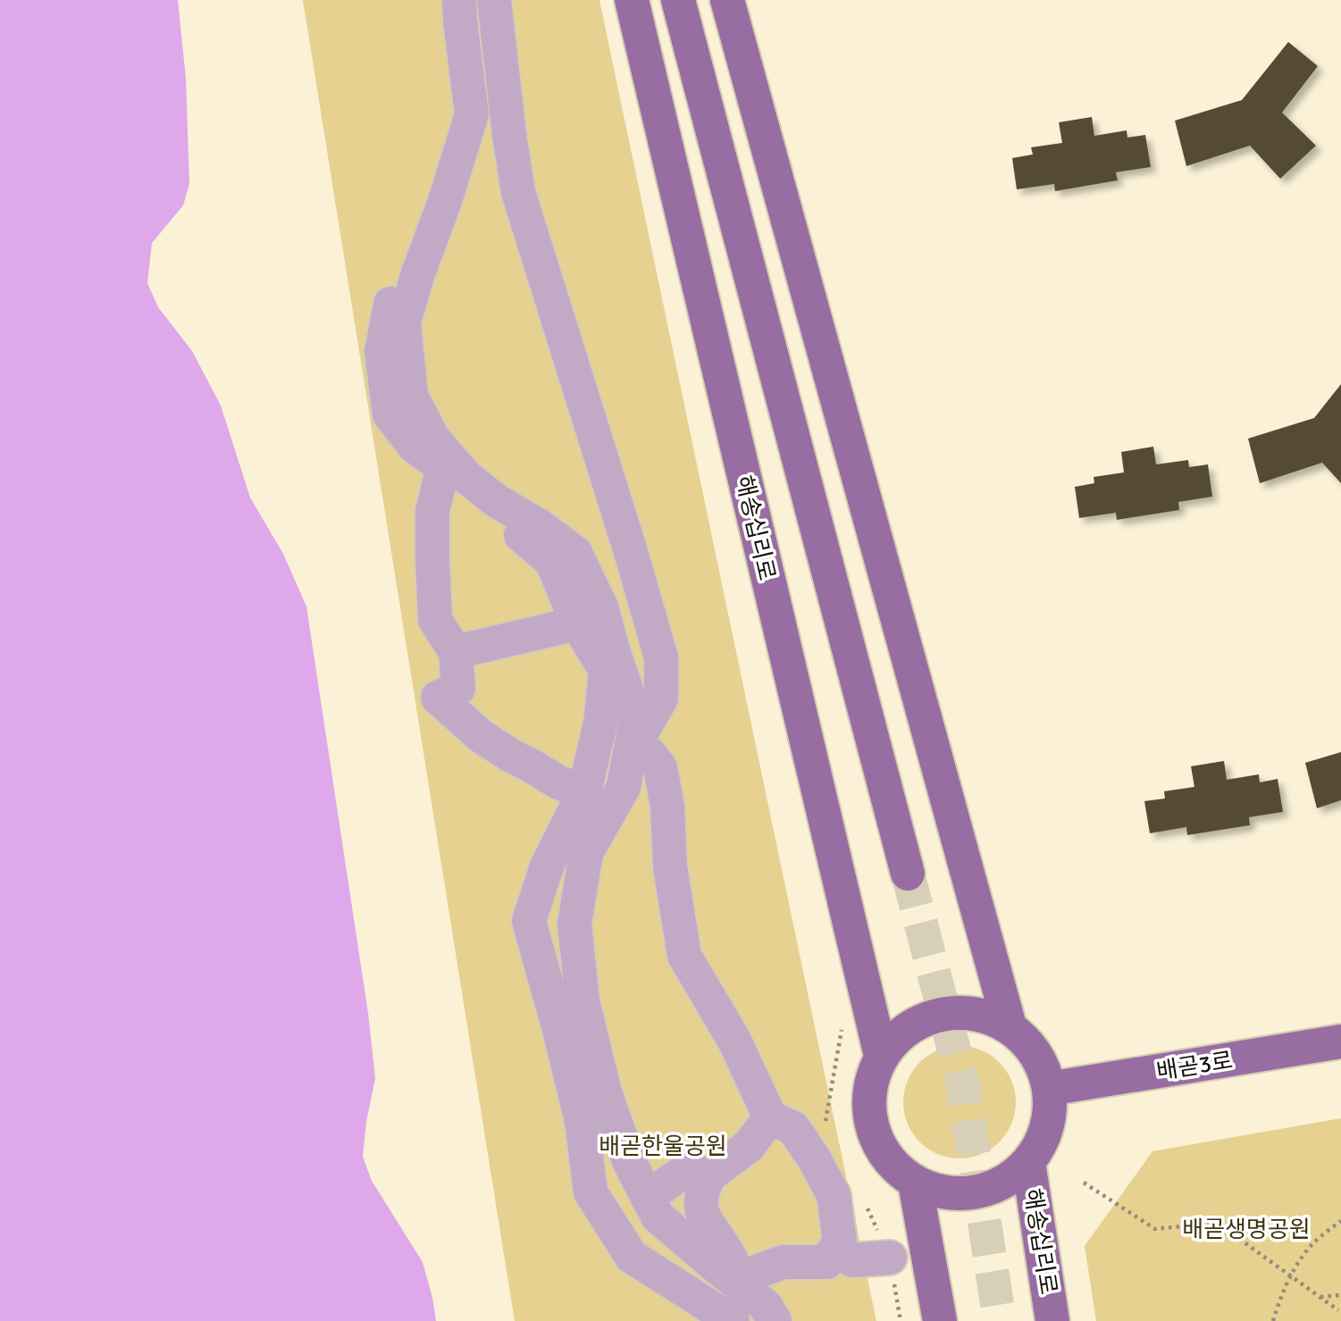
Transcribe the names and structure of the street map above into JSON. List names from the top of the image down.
{
  "streets": {
    "main road": ["해송십리로", "배곧3로"]
  },
  "crossings": [
    ["해송십리로", "배곧3로"]
  ],
  "parks": ["배곧한울공원", "배곧생명공원"]
}
